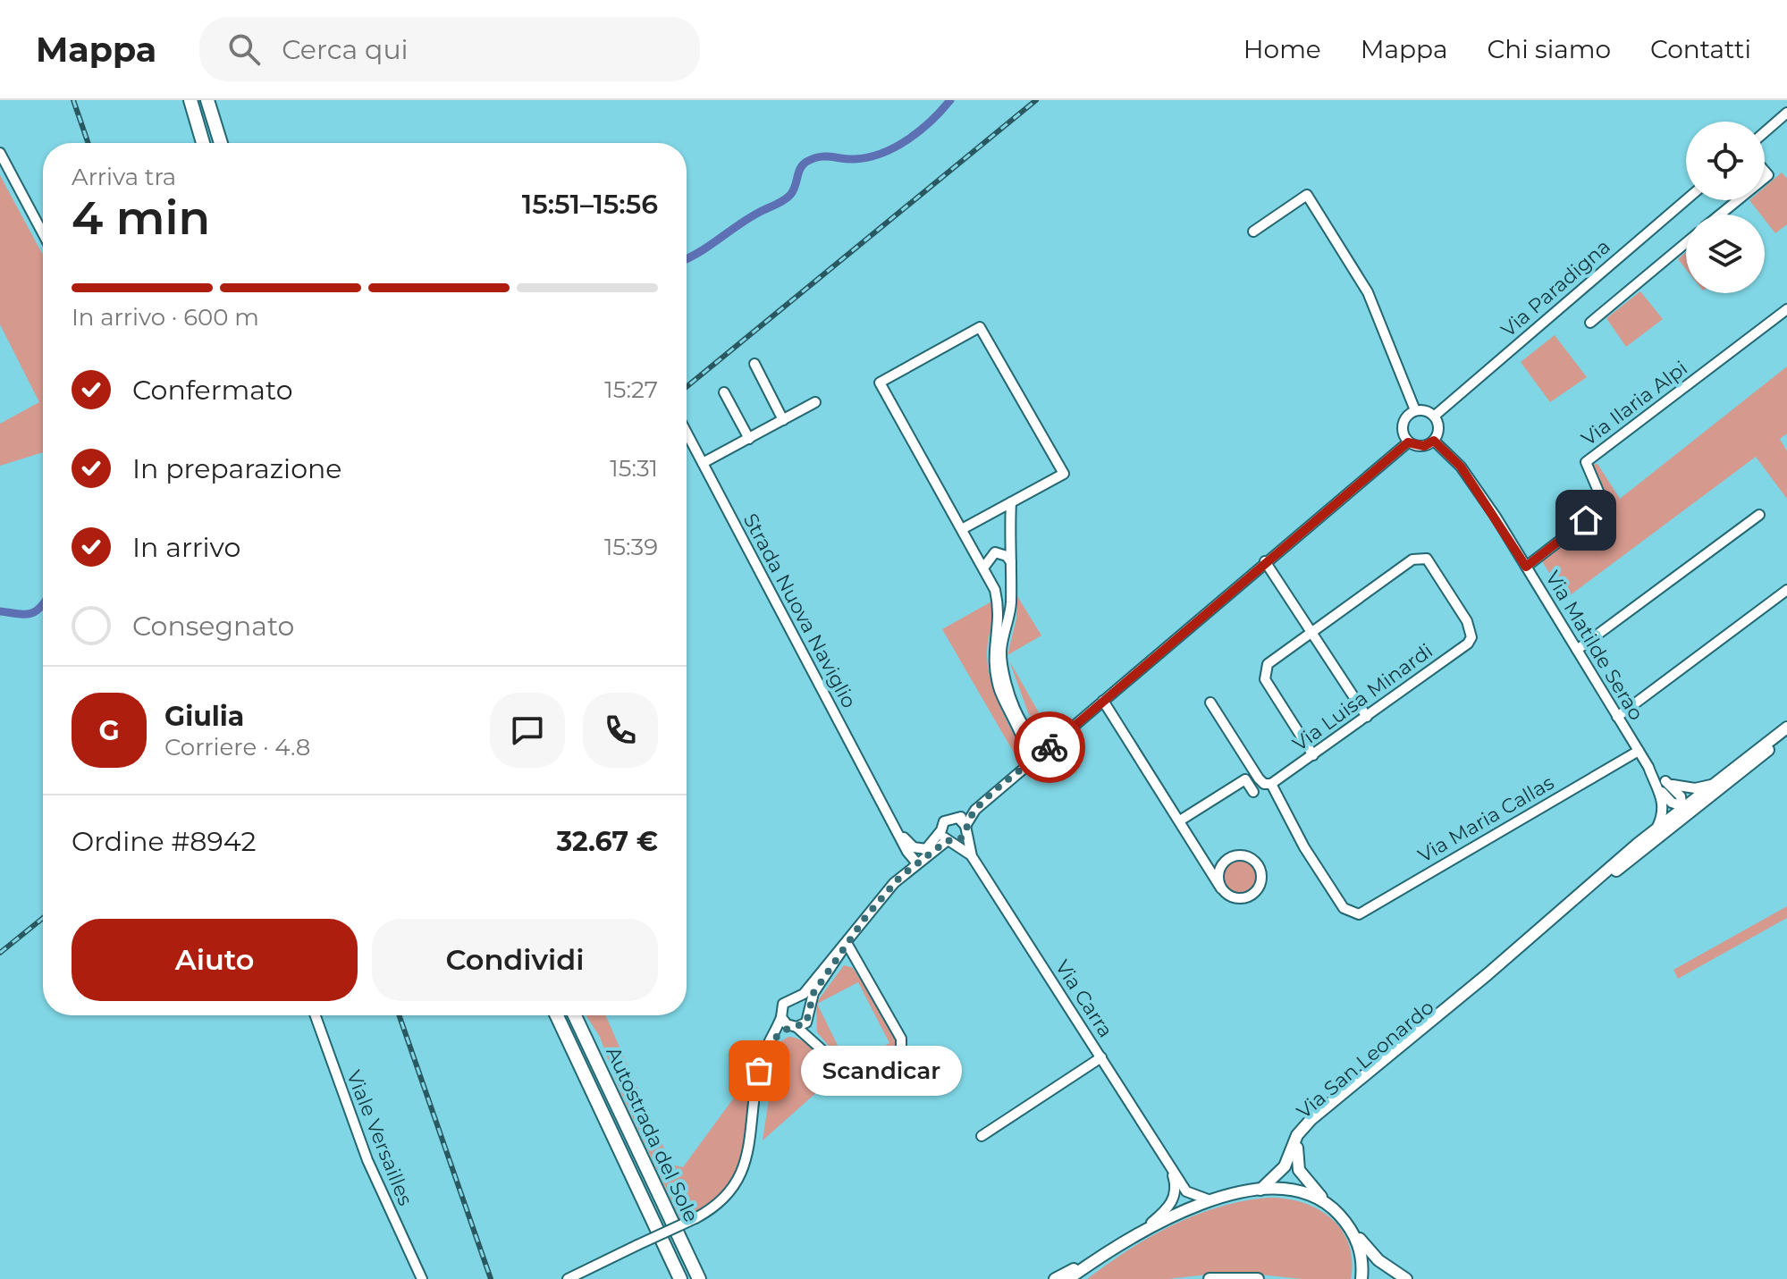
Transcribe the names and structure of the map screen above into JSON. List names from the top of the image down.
{
  "streets": {
    "highway": ["Autostrada del Sole"],
    "main road": ["Via San Leonardo"],
    "street": [
      "Via Paradigna",
      "Via Ilaria Alpi",
      "Strada Nuova Naviglio",
      "Via Matilde Serao",
      "Via Luisa Minardi",
      "Via Maria Callas",
      "Via Carra",
      "Viale Versailles"
    ]
  },
  "crossings": [
    ["Via Paradigna", "Via Matilde Serao"],
    ["Via Ilaria Alpi", "Via Matilde Serao"],
    ["Via Matilde Serao", "Via Maria Callas"],
    ["Via Matilde Serao", "Via San Leonardo"],
    ["Via Luisa Minardi", "Via Maria Callas"]
  ],
  "places": ["Scandicar"],
  "page": {
    "header": "Mappa",
    "search": "Cerca qui",
    "nav": [
      "Home",
      "Mappa",
      "Chi siamo",
      "Contatti"
    ],
    "heading": ["4 min", "Arriva tra", "15:51–15:56"],
    "panel": [
      "Giulia",
      "Corriere · 4.8",
      "Ordine #8942",
      "32.67 €"
    ],
    "bar": "In arrivo · 600 m",
    "list": [
      ["Confermato", "15:27"],
      ["In preparazione", "15:31"],
      ["In arrivo", "15:39"],
      "Consegnato"
    ],
    "round": "G",
    "buttons": ["Aiuto", "Condividi"],
    "bubble": "Scandicar"
  }
}
